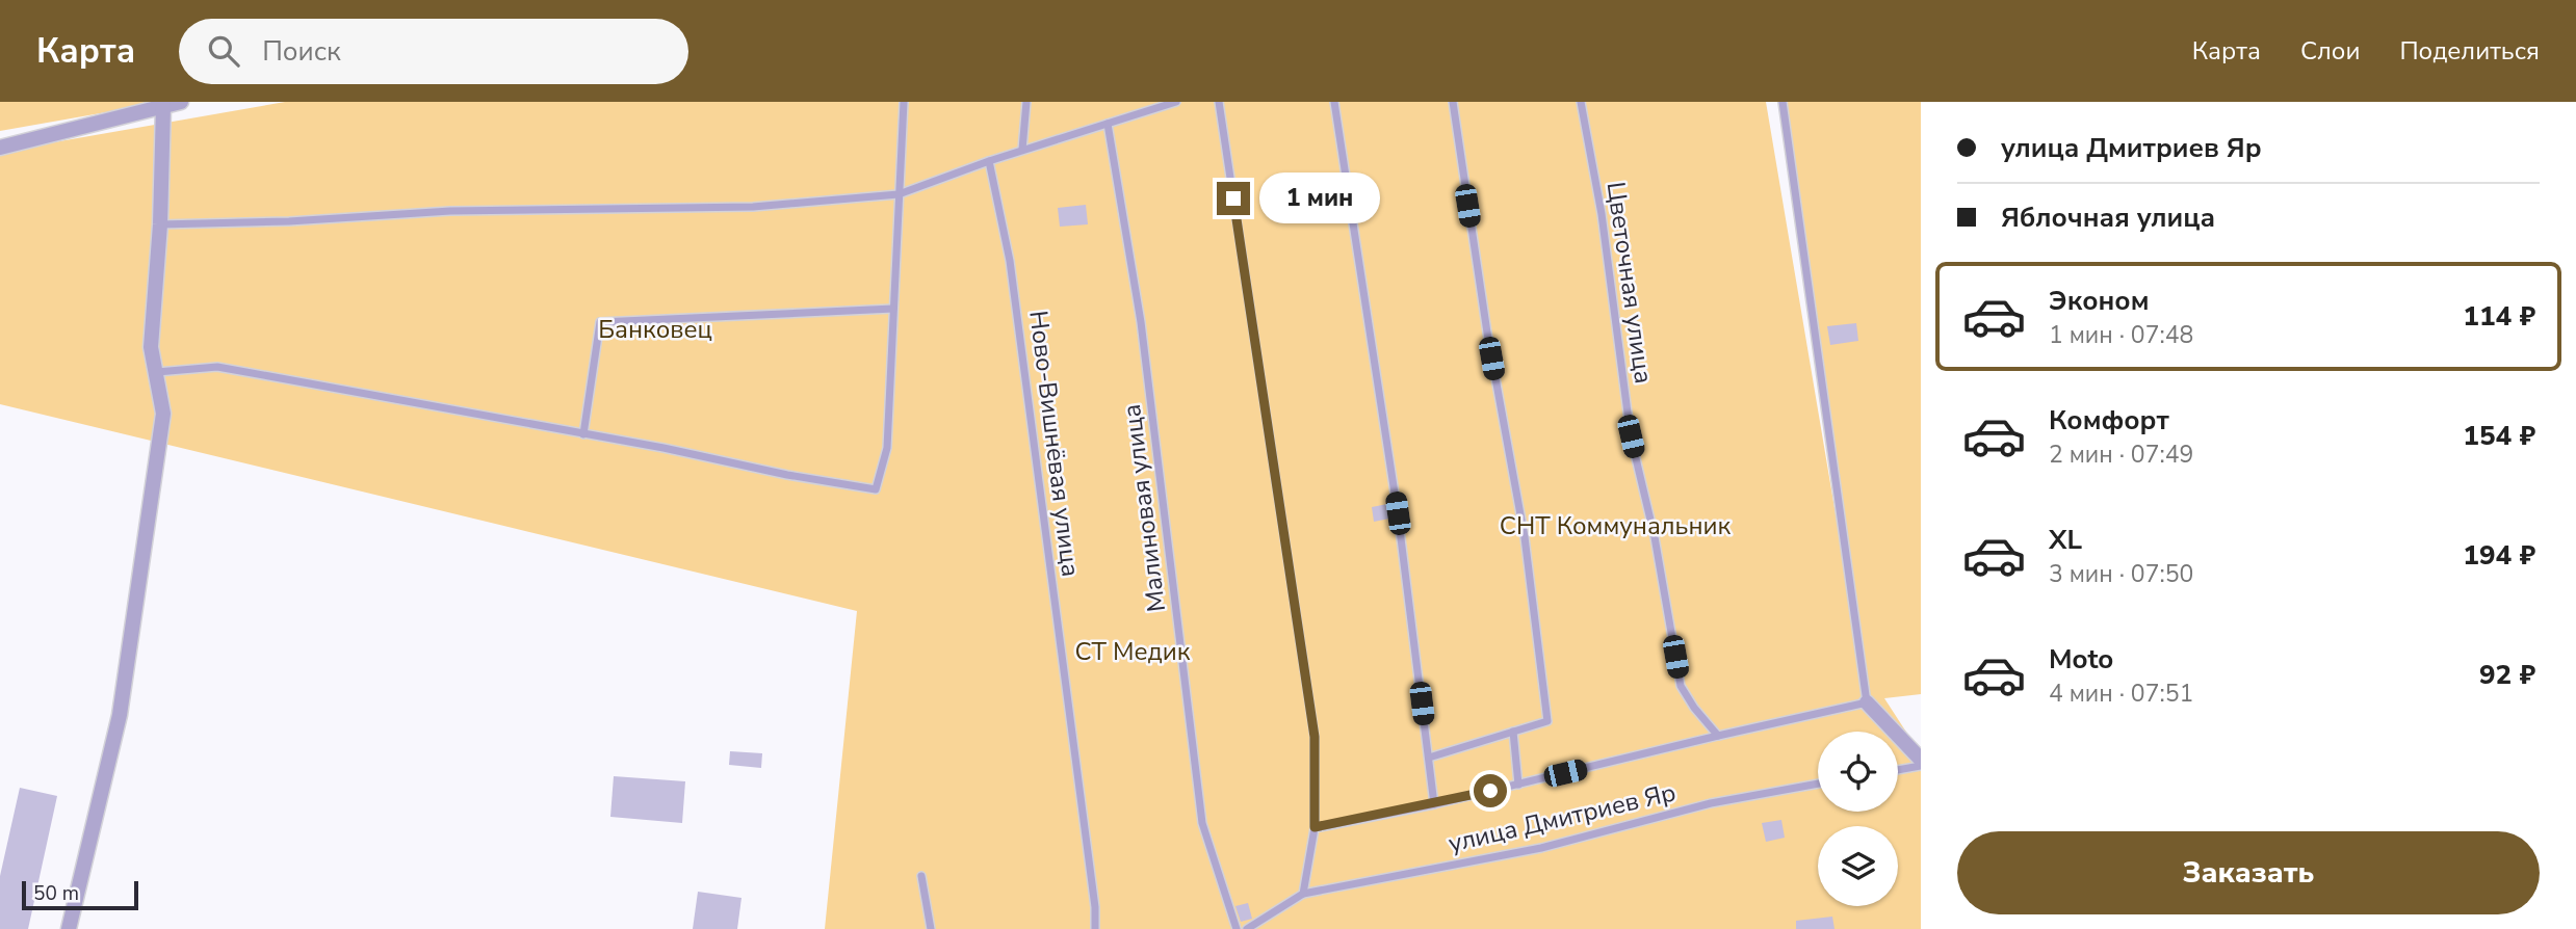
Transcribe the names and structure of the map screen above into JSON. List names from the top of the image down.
{
  "streets": {
    "lane": [
      "Цветочная улица",
      "Ново-Вишнёвая улица",
      "Малиновая улица",
      "улица Дмитриев Яр"
    ]
  },
  "crossings": [
    ["Цветочная улица", "улица Дмитриев Яр"]
  ],
  "parks": ["Банковец", "СНТ Коммунальник", "СТ Медик"],
  "scale_bar": "50 m",
  "page": {
    "header": "Карта",
    "search": "Поиск",
    "nav": ["Карта", "Слои", "Поделиться"],
    "banner": ["улица Дмитриев Яр", "Яблочная улица"],
    "bubble": "1 мин",
    "list": [
      {
        "name": "Эконом",
        "note": "1 мин · 07:48",
        "value": "114 ₽"
      },
      {
        "name": "Комфорт",
        "note": "2 мин · 07:49",
        "value": "154 ₽"
      },
      {
        "name": "XL",
        "note": "3 мин · 07:50",
        "value": "194 ₽"
      },
      {
        "name": "Moto",
        "note": "4 мин · 07:51",
        "value": "92 ₽"
      }
    ],
    "buttons": "Заказать",
    "scale": "50 m"
  }
}
